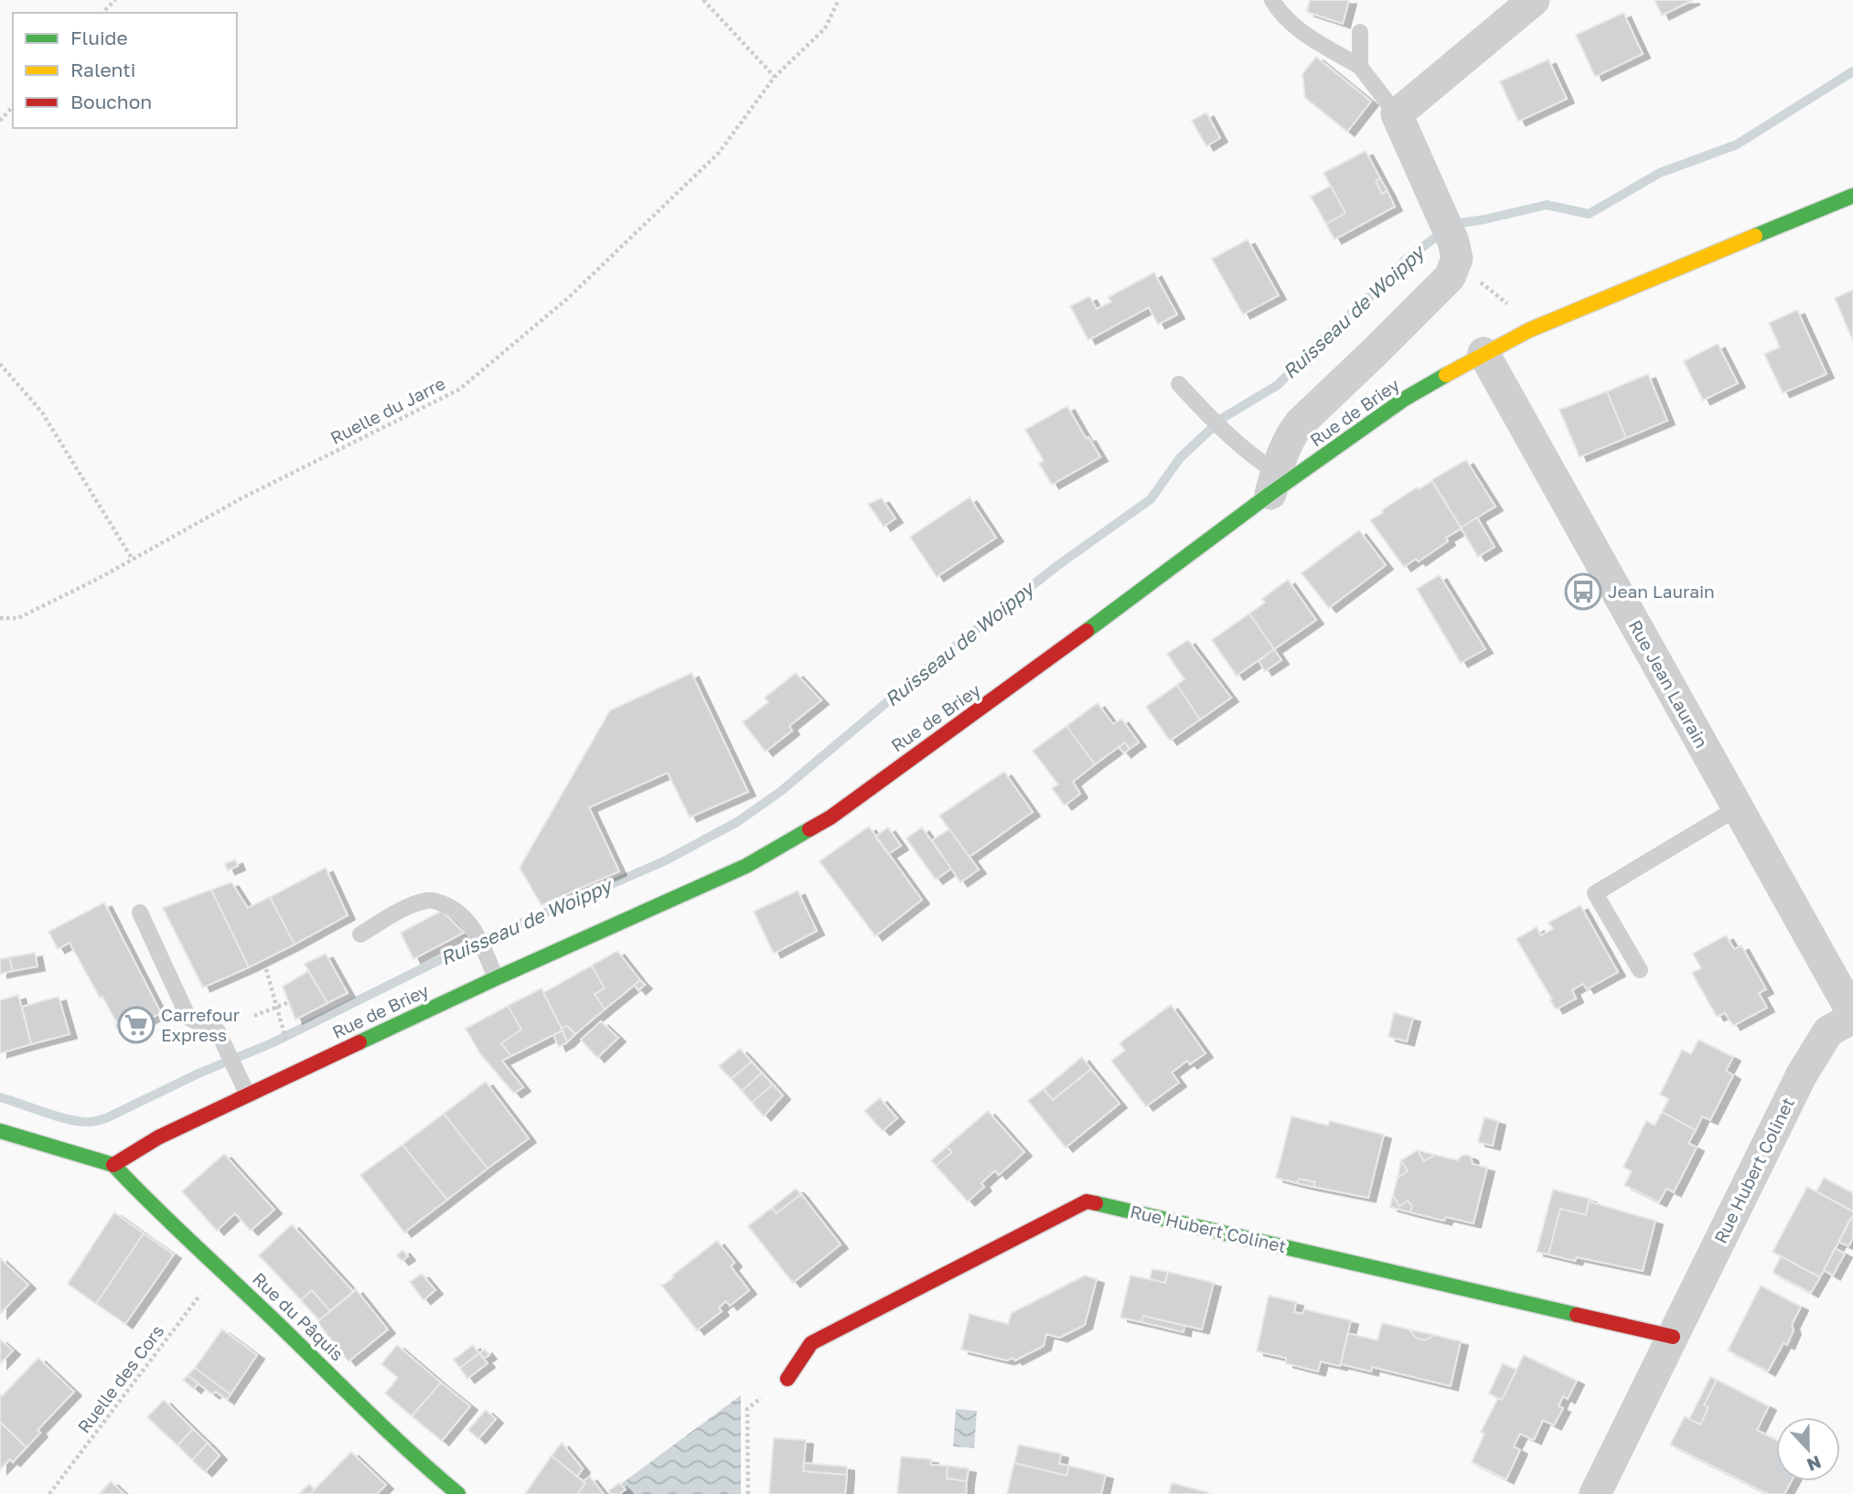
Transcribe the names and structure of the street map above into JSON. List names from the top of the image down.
{
  "streets": {
    "street": [
      "Rue de Briey",
      "Rue Jean Laurain",
      "Rue Hubert Colinet",
      "Rue du Pâquis"
    ],
    "path": ["Ruelle du Jarre", "Ruelle des Cors"]
  },
  "crossings": [
    ["Rue de Briey", "Rue Jean Laurain"],
    ["Rue de Briey", "Rue du Pâquis"],
    ["Rue Jean Laurain", "Rue Hubert Colinet"]
  ],
  "water": ["Ruisseau de Woippy"],
  "places": {
    "bus stop": ["Jean Laurain"],
    "supermarket": ["Carrefour Express"]
  },
  "legend": ["Fluide", "Ralenti", "Bouchon"],
  "north": "bottom"
}
